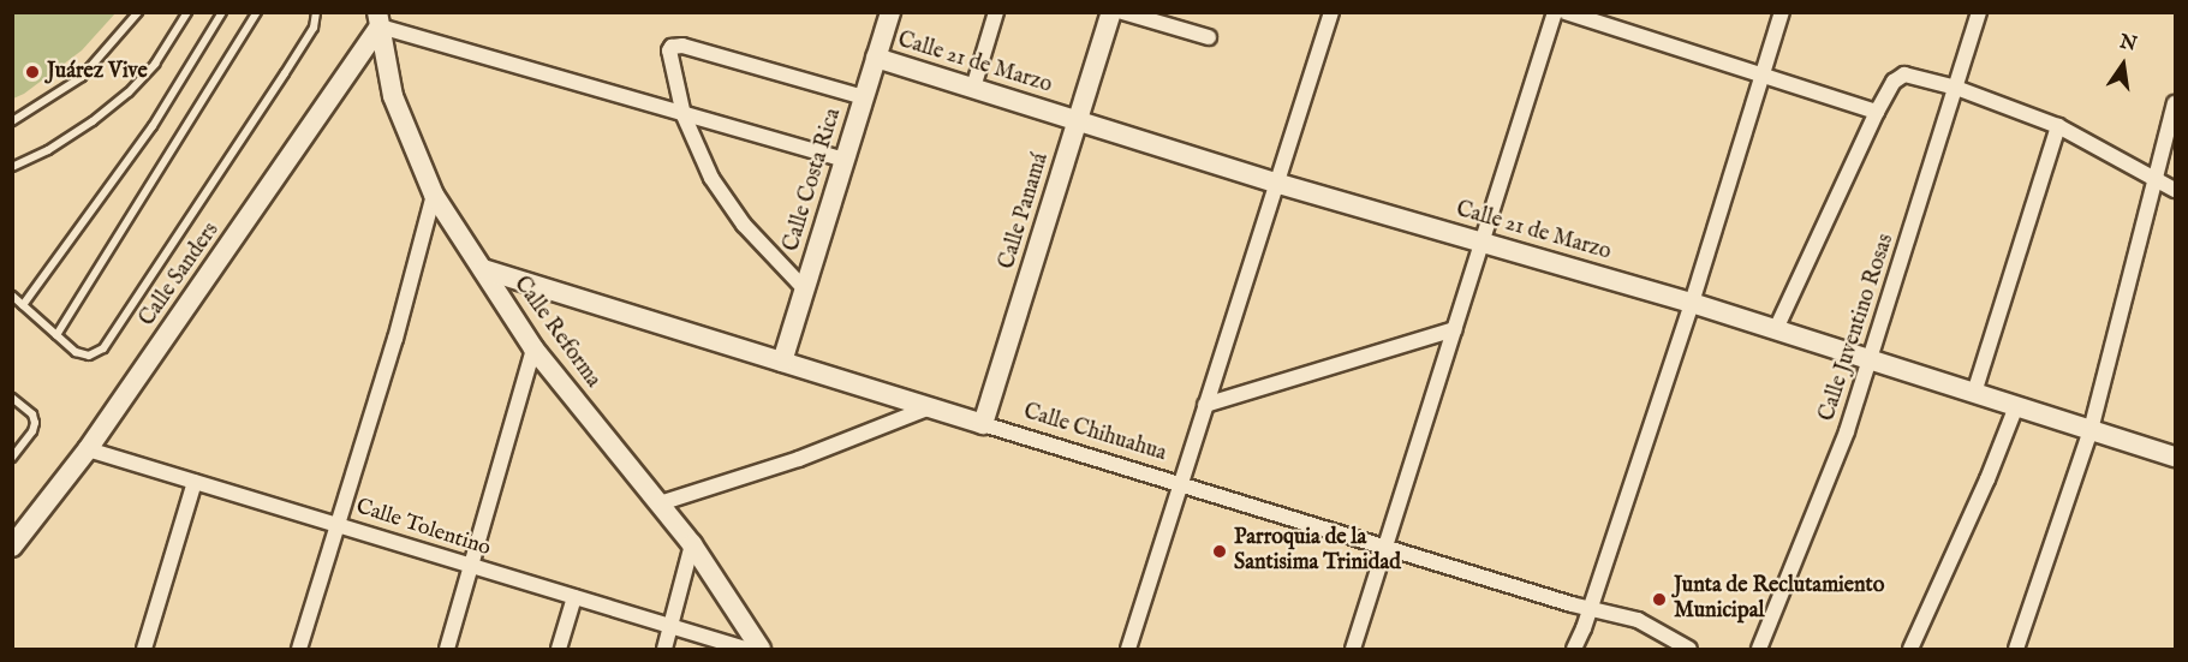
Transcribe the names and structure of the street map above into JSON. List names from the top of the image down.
{
  "streets": {
    "street": [
      "Calle 21 de Marzo",
      "Calle Costa Rica",
      "Calle Panamá",
      "Calle Sanders",
      "Calle Juventino Rosas",
      "Calle Reforma",
      "Calle Chihuahua",
      "Calle Tolentino"
    ]
  },
  "crossings": [
    ["Calle 21 de Marzo", "Calle Costa Rica"],
    ["Calle 21 de Marzo", "Calle Panamá"],
    ["Calle 21 de Marzo", "Calle Juventino Rosas"],
    ["Calle Costa Rica", "Calle Chihuahua"],
    ["Calle Panamá", "Calle Chihuahua"],
    ["Calle Sanders", "Calle Reforma"],
    ["Calle Sanders", "Calle Tolentino"],
    ["Calle Reforma", "Calle Chihuahua"]
  ],
  "places": ["Juárez Vive", "Parroquia de la Santisima Trinidad", "Junta de Reclutamiento Municipal"],
  "north": "top"
}
